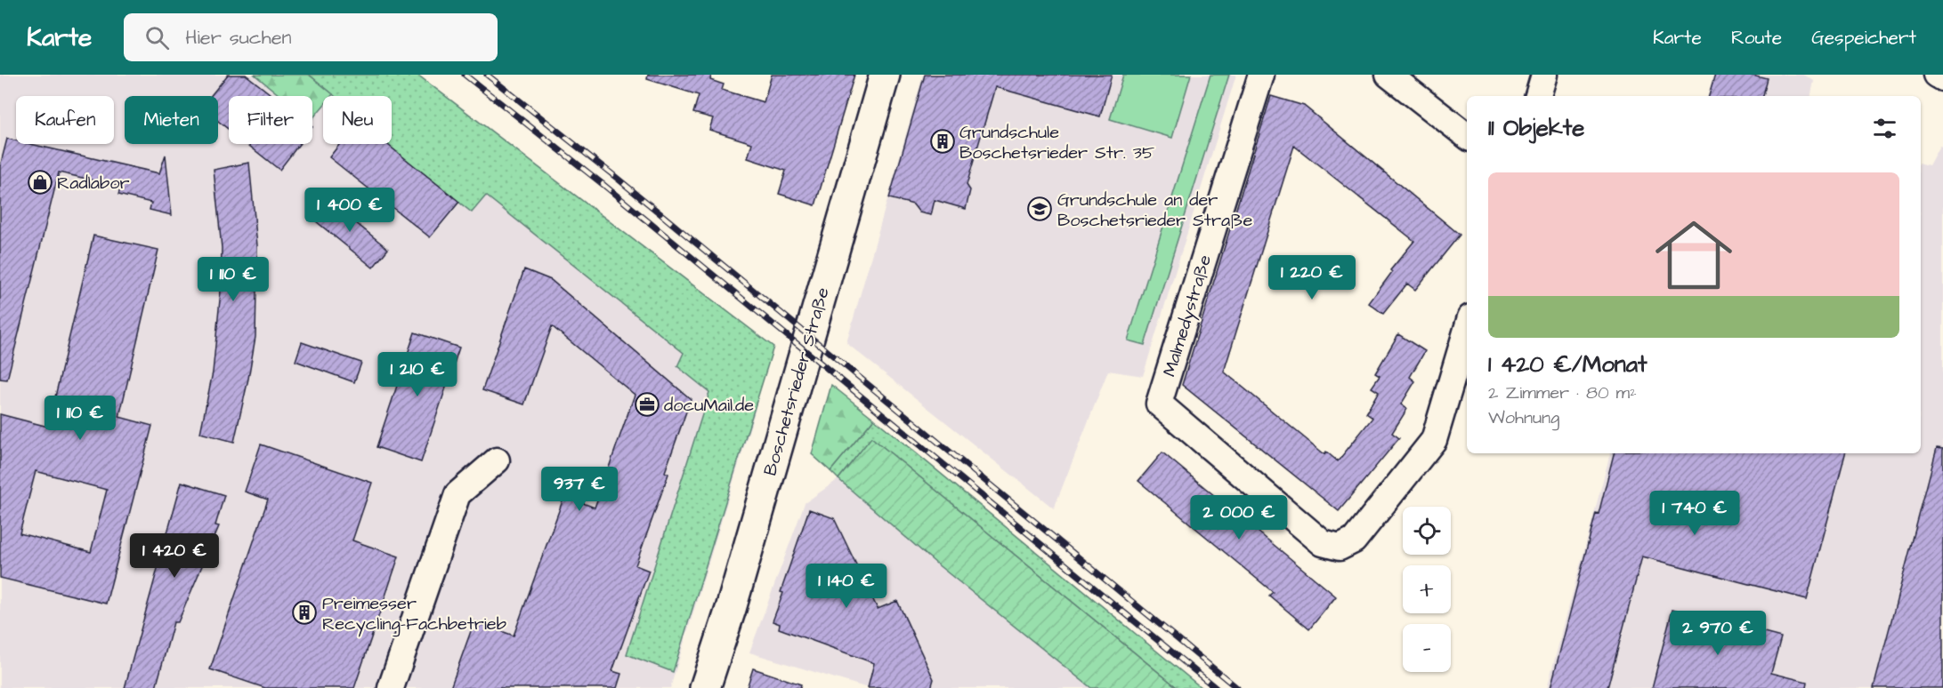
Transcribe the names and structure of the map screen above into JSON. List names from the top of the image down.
{
  "streets": {
    "main road": ["Boschetsrieder Straße"],
    "street": ["Malmedystraße"]
  },
  "places": {
    "building": ["Grundschule Boschetsrieder Str. 35", "Preimesser Recycling-Fachbetrieb"],
    "shop": ["Radlabor"],
    "school or university": ["Grundschule an der Boschetsrieder Straße"],
    "office": ["docuMail.de"]
  },
  "page": {
    "header": "Karte",
    "search": "Hier suchen",
    "nav": ["Karte", "Route", "Gespeichert"],
    "chip": [
      "Kaufen",
      "Mieten",
      "Filter",
      "Neu"
    ],
    "heading": "11 Objekte",
    "list": [
      {
        "name": "1 420 €/Monat",
        "note": "2 Zimmer · 80 m² · Wohnung"
      }
    ],
    "price": [
      "1 400 €",
      "1 220 €",
      "1 110 €",
      "1 210 €",
      "1 110 €",
      "937 €",
      "1 740 €",
      "2 000 €",
      "1 420 €",
      "1 140 €",
      "2 970 €"
    ],
    "map_buttons": ["+", "−"]
  }
}
